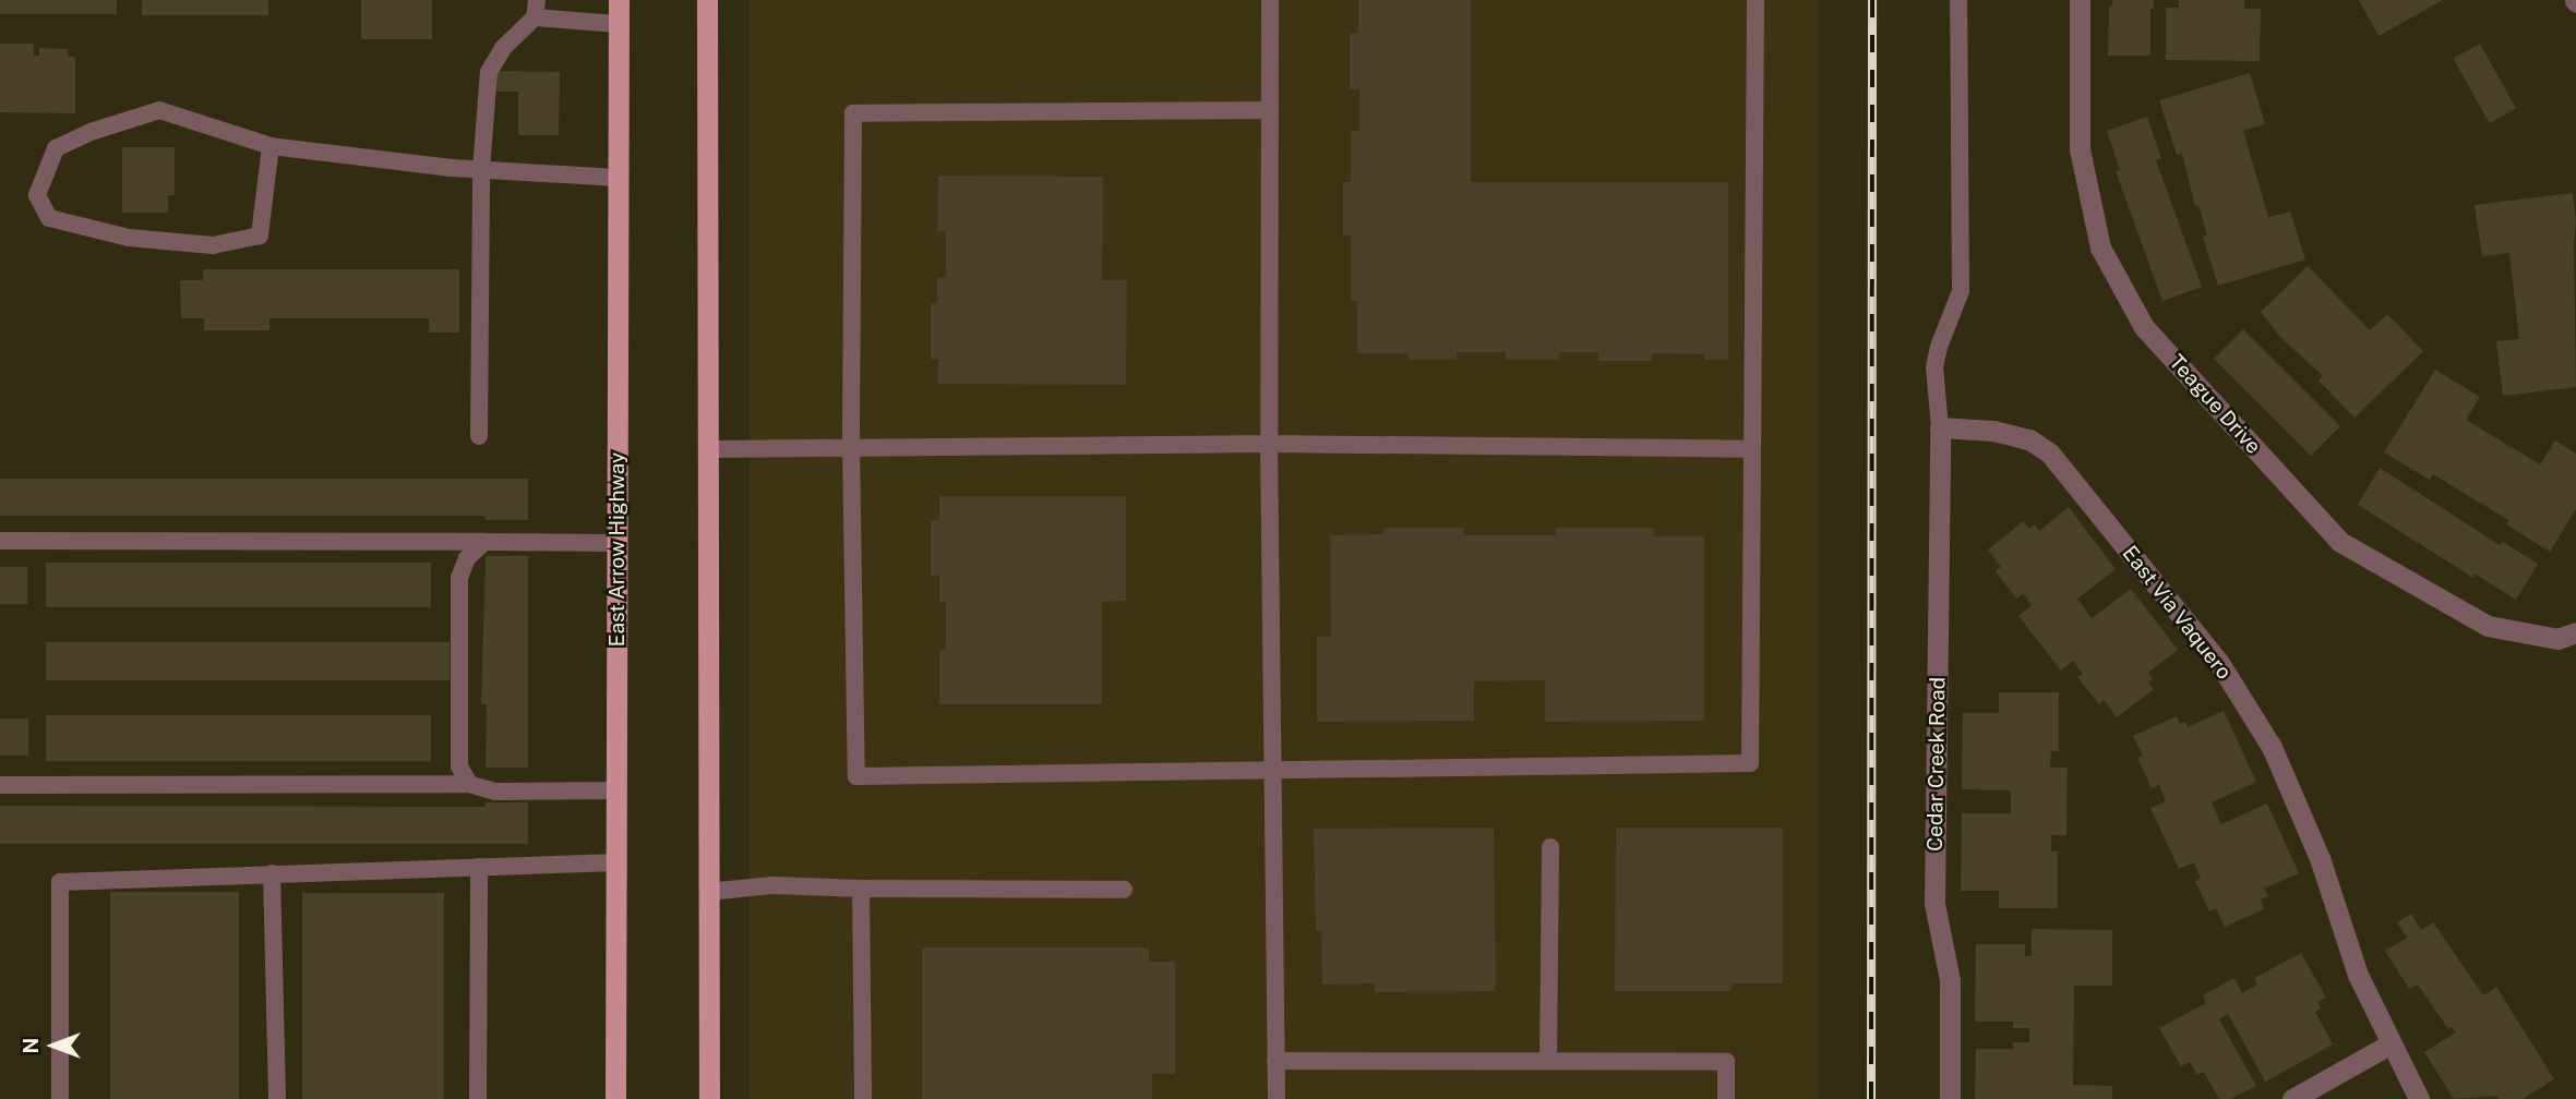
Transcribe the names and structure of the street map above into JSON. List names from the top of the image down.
{
  "streets": {
    "main road": ["East Arrow Highway"],
    "street": ["Teague Drive", "East Via Vaquero", "Cedar Creek Road"]
  },
  "crossings": [
    ["East Via Vaquero", "Cedar Creek Road"]
  ],
  "north": "left"
}
